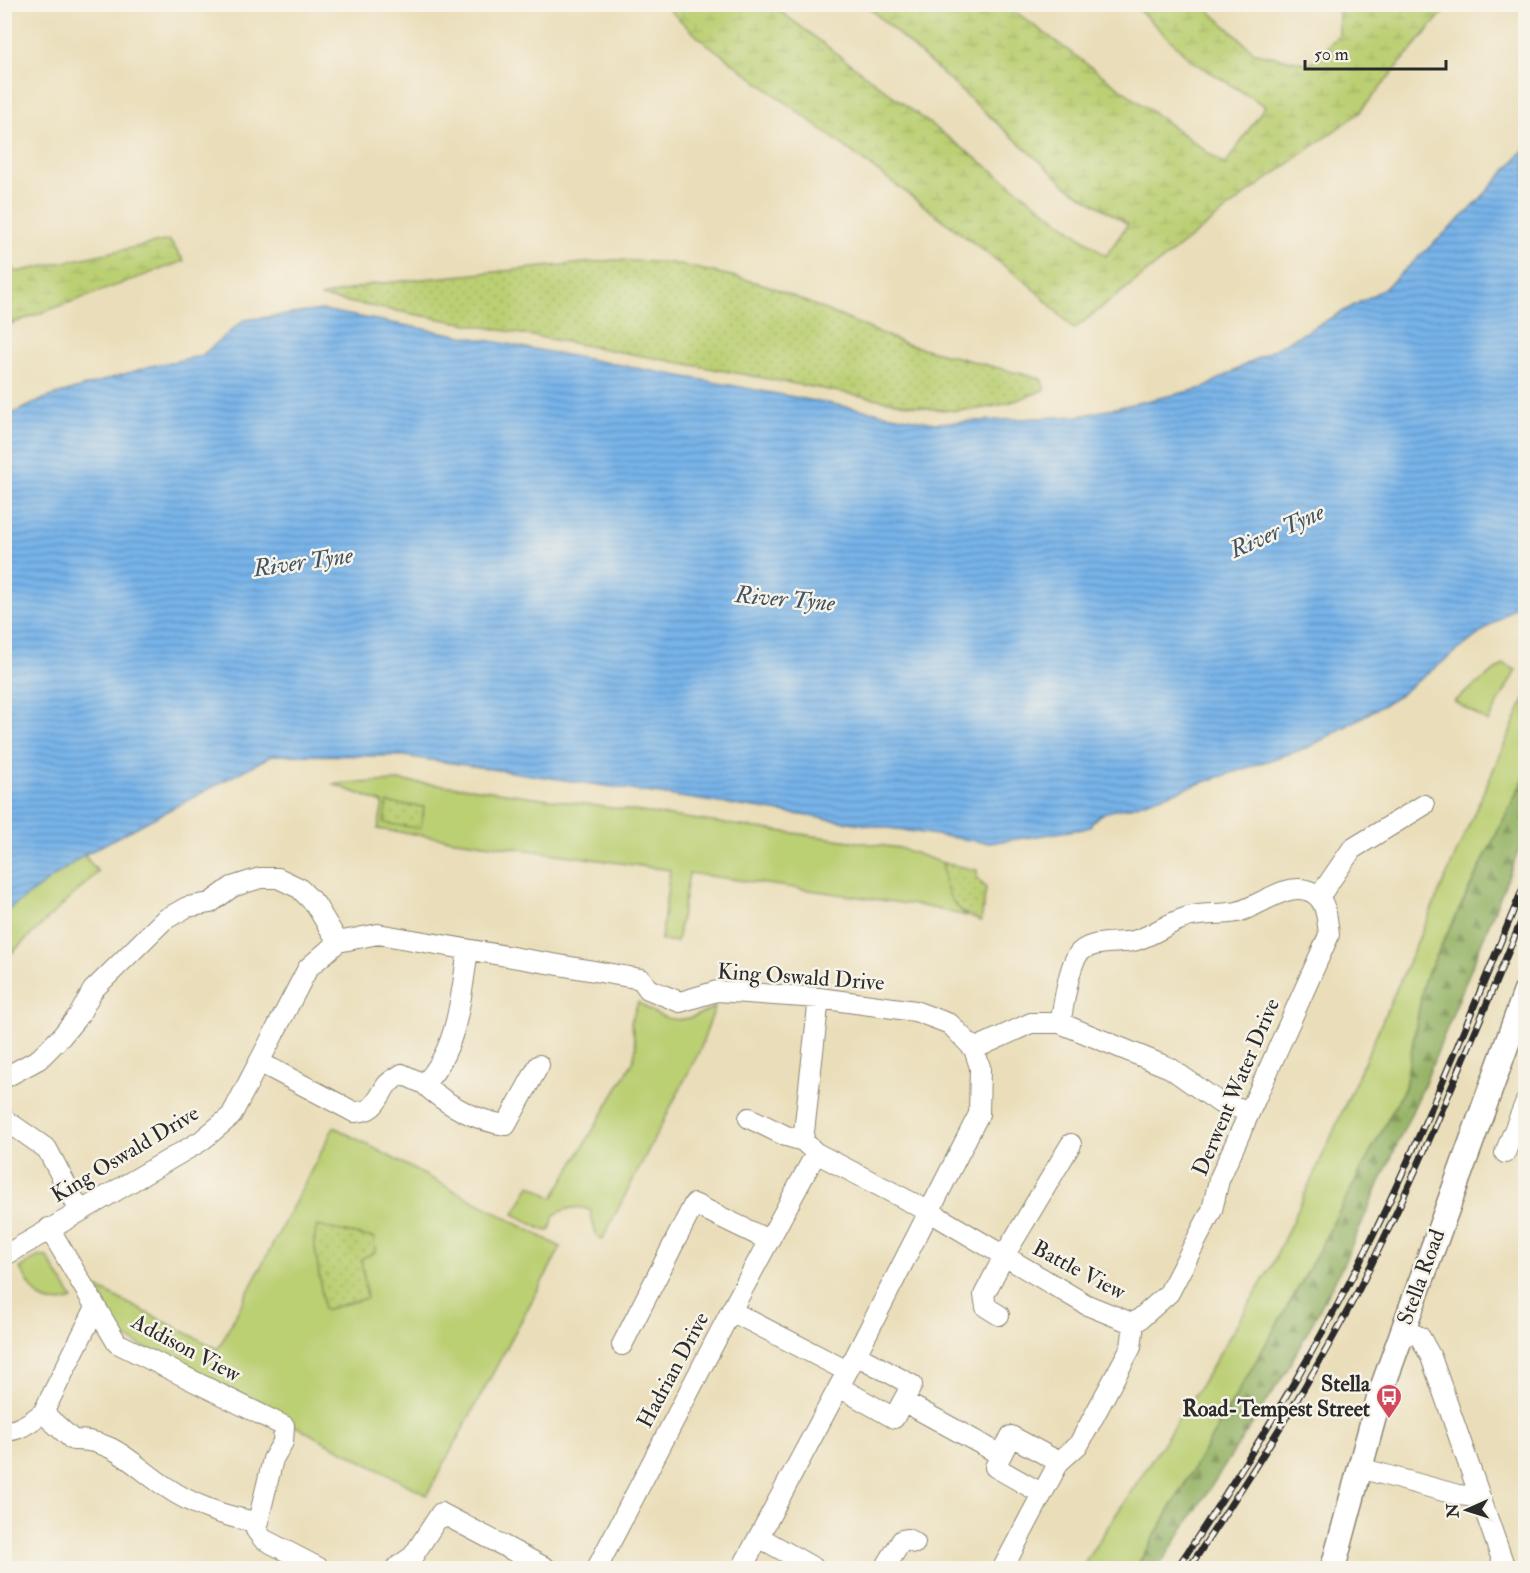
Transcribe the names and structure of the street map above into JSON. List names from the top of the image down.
{
  "streets": {
    "main road": ["Stella Road"],
    "street": [
      "King Oswald Drive",
      "Derwent Water Drive",
      "Battle View",
      "Addison View",
      "Hadrian Drive"
    ]
  },
  "crossings": [
    ["King Oswald Drive", "Addison View"],
    ["Derwent Water Drive", "Battle View"]
  ],
  "water": ["River Tyne"],
  "places": {
    "bus stop": ["Stella Road-Tempest Street"]
  },
  "scale_bar": "50 m",
  "north": "left"
}
